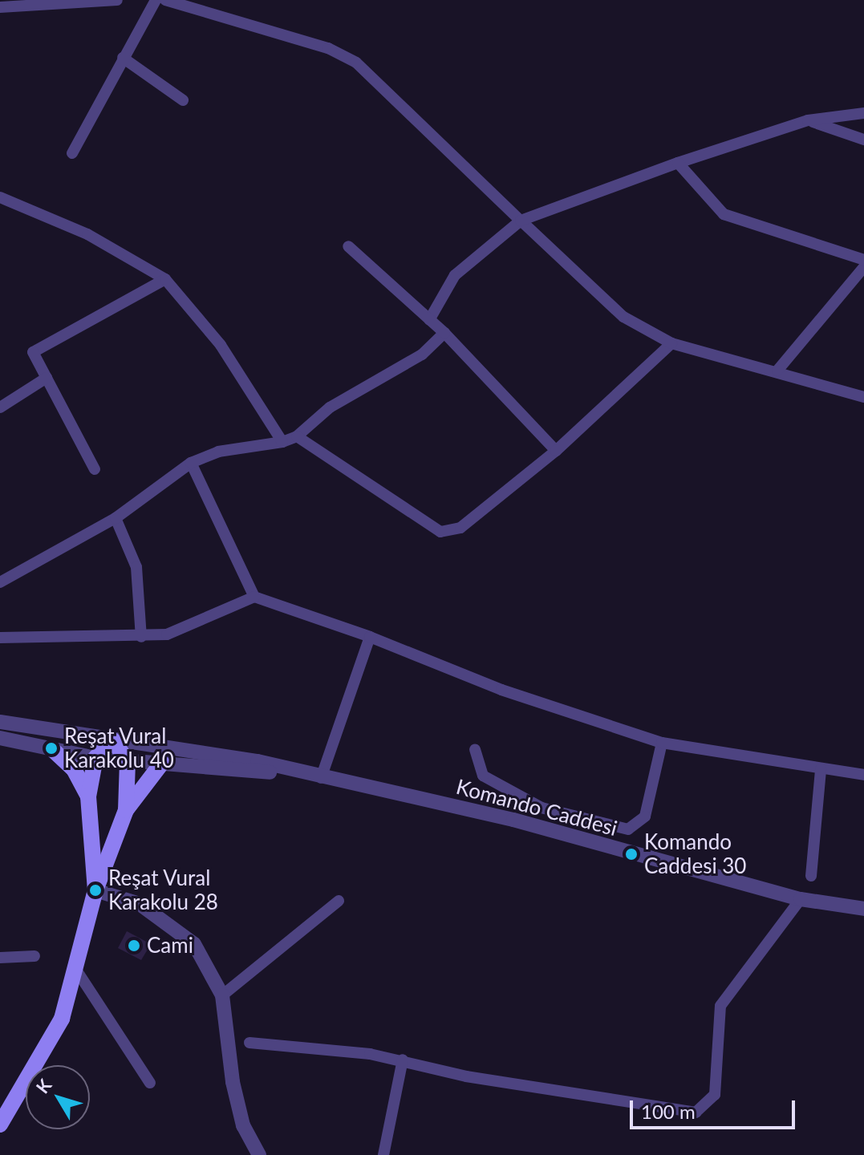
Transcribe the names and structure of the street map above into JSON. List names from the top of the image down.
{
  "streets": {
    "street": ["Komando Caddesi"]
  },
  "places": [
    "Reşat Vural Karakolu 40",
    "Komando Caddesi 30",
    "Reşat Vural Karakolu 28",
    "Cami"
  ],
  "scale_bar": "100 m",
  "north": "top left"
}
